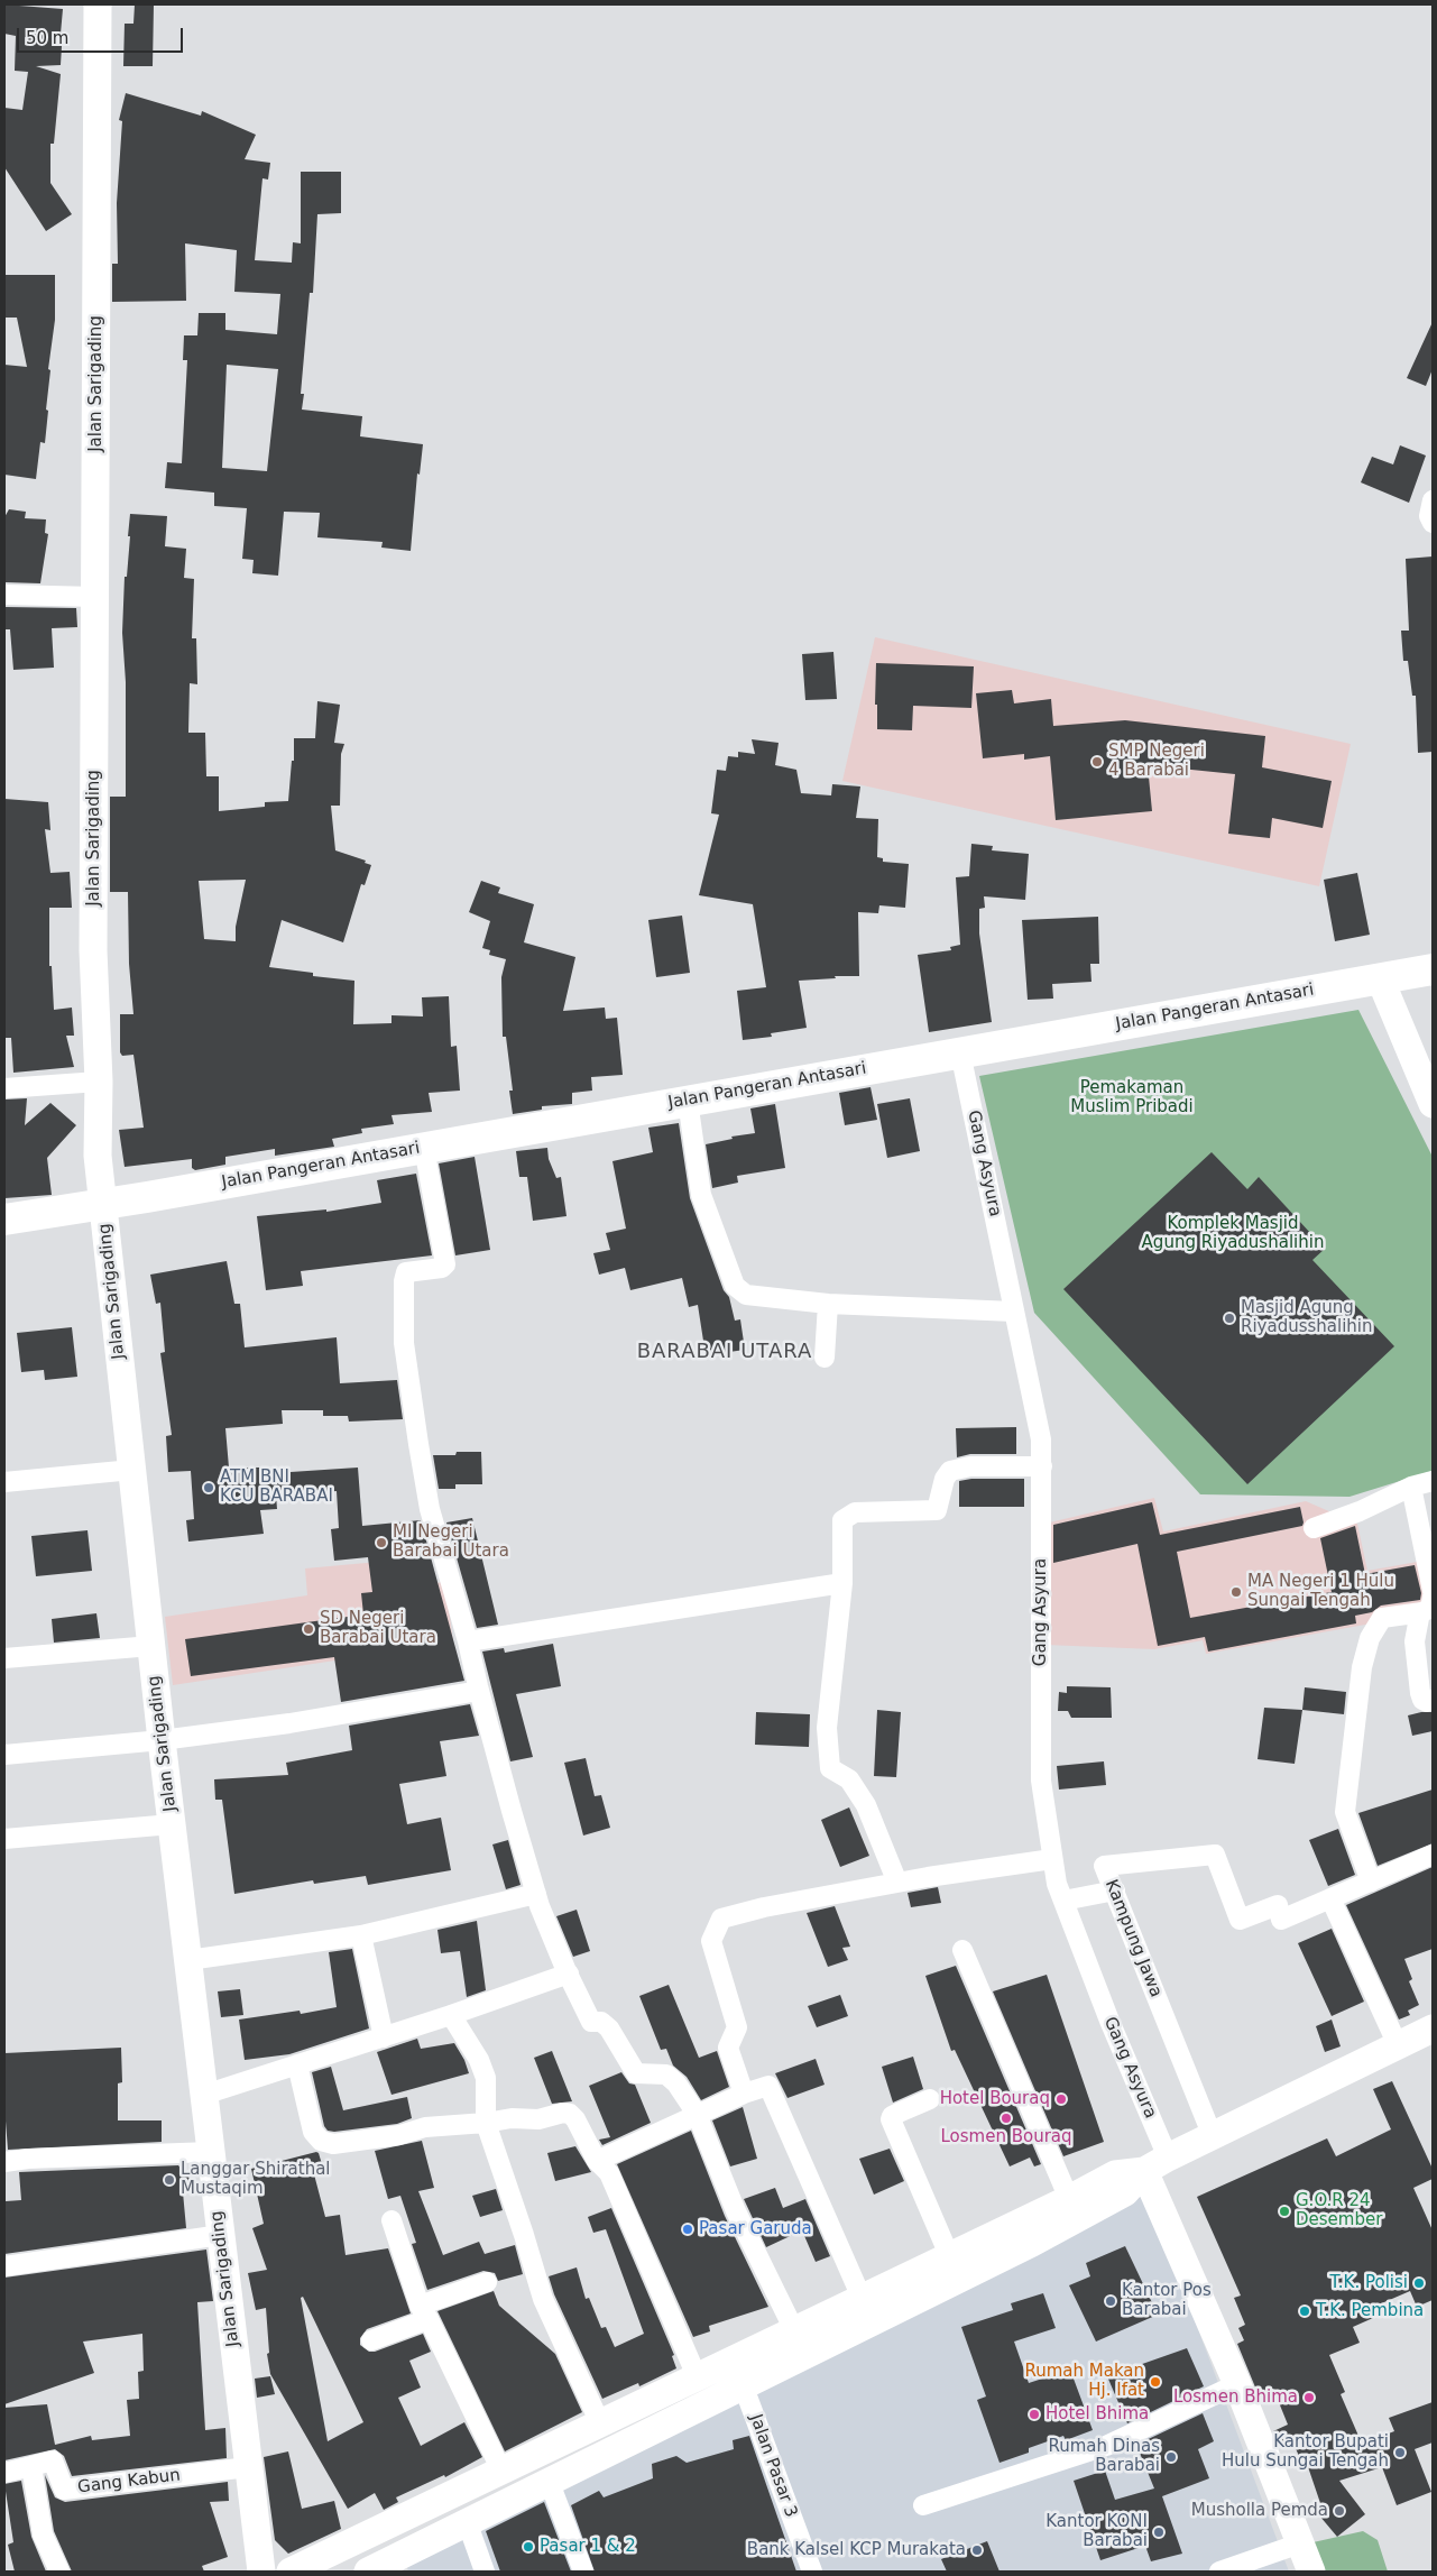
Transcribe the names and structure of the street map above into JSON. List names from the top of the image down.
{
  "streets": {
    "main road": ["Jalan Pangeran Antasari"],
    "street": [
      "Jalan Sarigading",
      "Gang Asyura",
      "Kampung Jawa",
      "Jalan Pasar 3",
      "Gang Kabun"
    ]
  },
  "crossings": [
    ["Jalan Sarigading", "Jalan Pangeran Antasari"],
    ["Jalan Sarigading", "Gang Kabun"],
    ["Jalan Pangeran Antasari", "Gang Asyura"]
  ],
  "districts": ["BARABAI UTARA"],
  "parks": ["Pemakaman Muslim Pribadi", "Komplek Masjid Agung Riyadushalihin"],
  "places": [
    "SMP Negeri 4 Barabai",
    "Masjid Agung Riyadusshalihin",
    "ATM BNI KCU BARABAI",
    "MI Negeri Barabai Utara",
    "MA Negeri 1 Hulu Sungai Tengah",
    "SD Negeri Barabai Utara",
    "Hotel Bouraq",
    "Losmen Bouraq",
    "Langgar Shirathal Mustaqim",
    "G.O.R 24 Desember",
    "Pasar Garuda",
    "T.K. Polisi",
    "Kantor Pos Barabai",
    "T.K. Pembina",
    "Rumah Makan Hj. Ifat",
    "Losmen Bhima",
    "Hotel Bhima",
    "Kantor Bupati Hulu Sungai Tengah",
    "Rumah Dinas Barabai",
    "Musholla Pemda",
    "Kantor KONI Barabai",
    "Pasar 1 & 2",
    "Bank Kalsel KCP Murakata"
  ],
  "scale_bar": "50 m"
}
